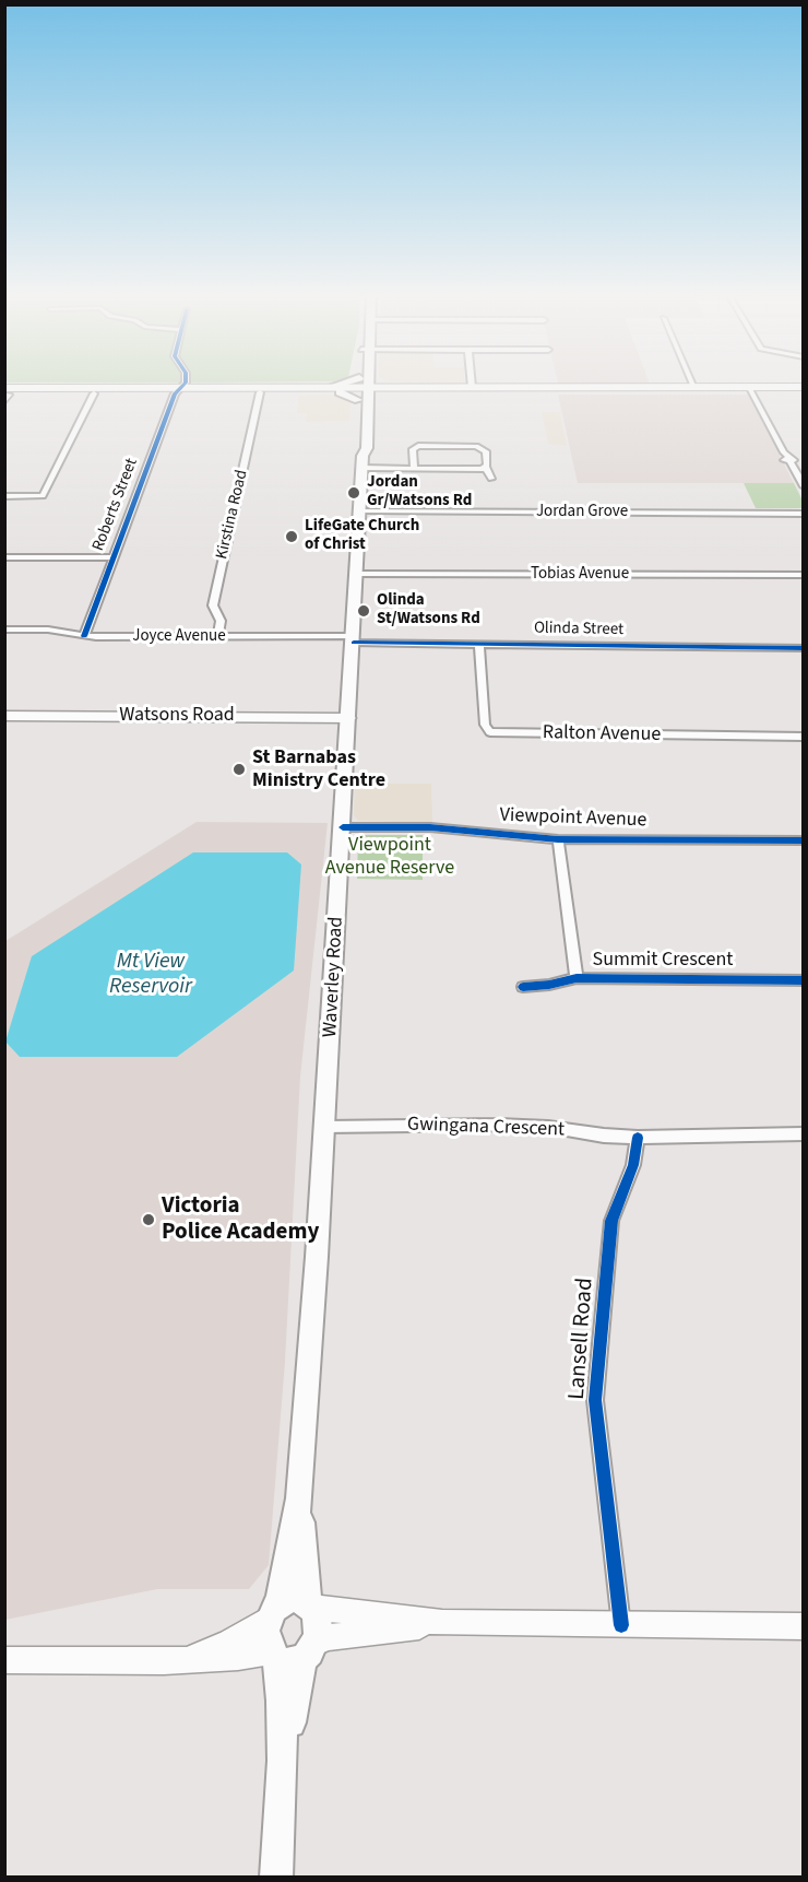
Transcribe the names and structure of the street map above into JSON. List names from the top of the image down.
{
  "streets": {
    "main road": ["Waverley Road"],
    "street": [
      "Roberts Street",
      "Jordan Grove",
      "Kirstina Road",
      "Tobias Avenue",
      "Olinda Street",
      "Joyce Avenue",
      "Watsons Road",
      "Ralton Avenue",
      "Viewpoint Avenue",
      "Summit Crescent",
      "Gwingana Crescent",
      "Lansell Road"
    ]
  },
  "crossings": [
    ["Roberts Street", "Joyce Avenue"],
    ["Jordan Grove", "Waverley Road"],
    ["Kirstina Road", "Joyce Avenue"],
    ["Tobias Avenue", "Waverley Road"],
    ["Olinda Street", "Joyce Avenue"],
    ["Olinda Street", "Ralton Avenue"],
    ["Olinda Street", "Waverley Road"],
    ["Joyce Avenue", "Waverley Road"],
    ["Watsons Road", "Waverley Road"],
    ["Viewpoint Avenue", "Summit Crescent"],
    ["Viewpoint Avenue", "Waverley Road"],
    ["Waverley Road", "Gwingana Crescent"],
    ["Gwingana Crescent", "Lansell Road"]
  ],
  "water": ["Mt View Reservoir"],
  "parks": ["Viewpoint Avenue Reserve"],
  "places": [
    "Jordan Gr/Watsons Rd",
    "LifeGate Church of Christ",
    "Olinda St/Watsons Rd",
    "St Barnabas Ministry Centre",
    "Victoria Police Academy"
  ]
}
